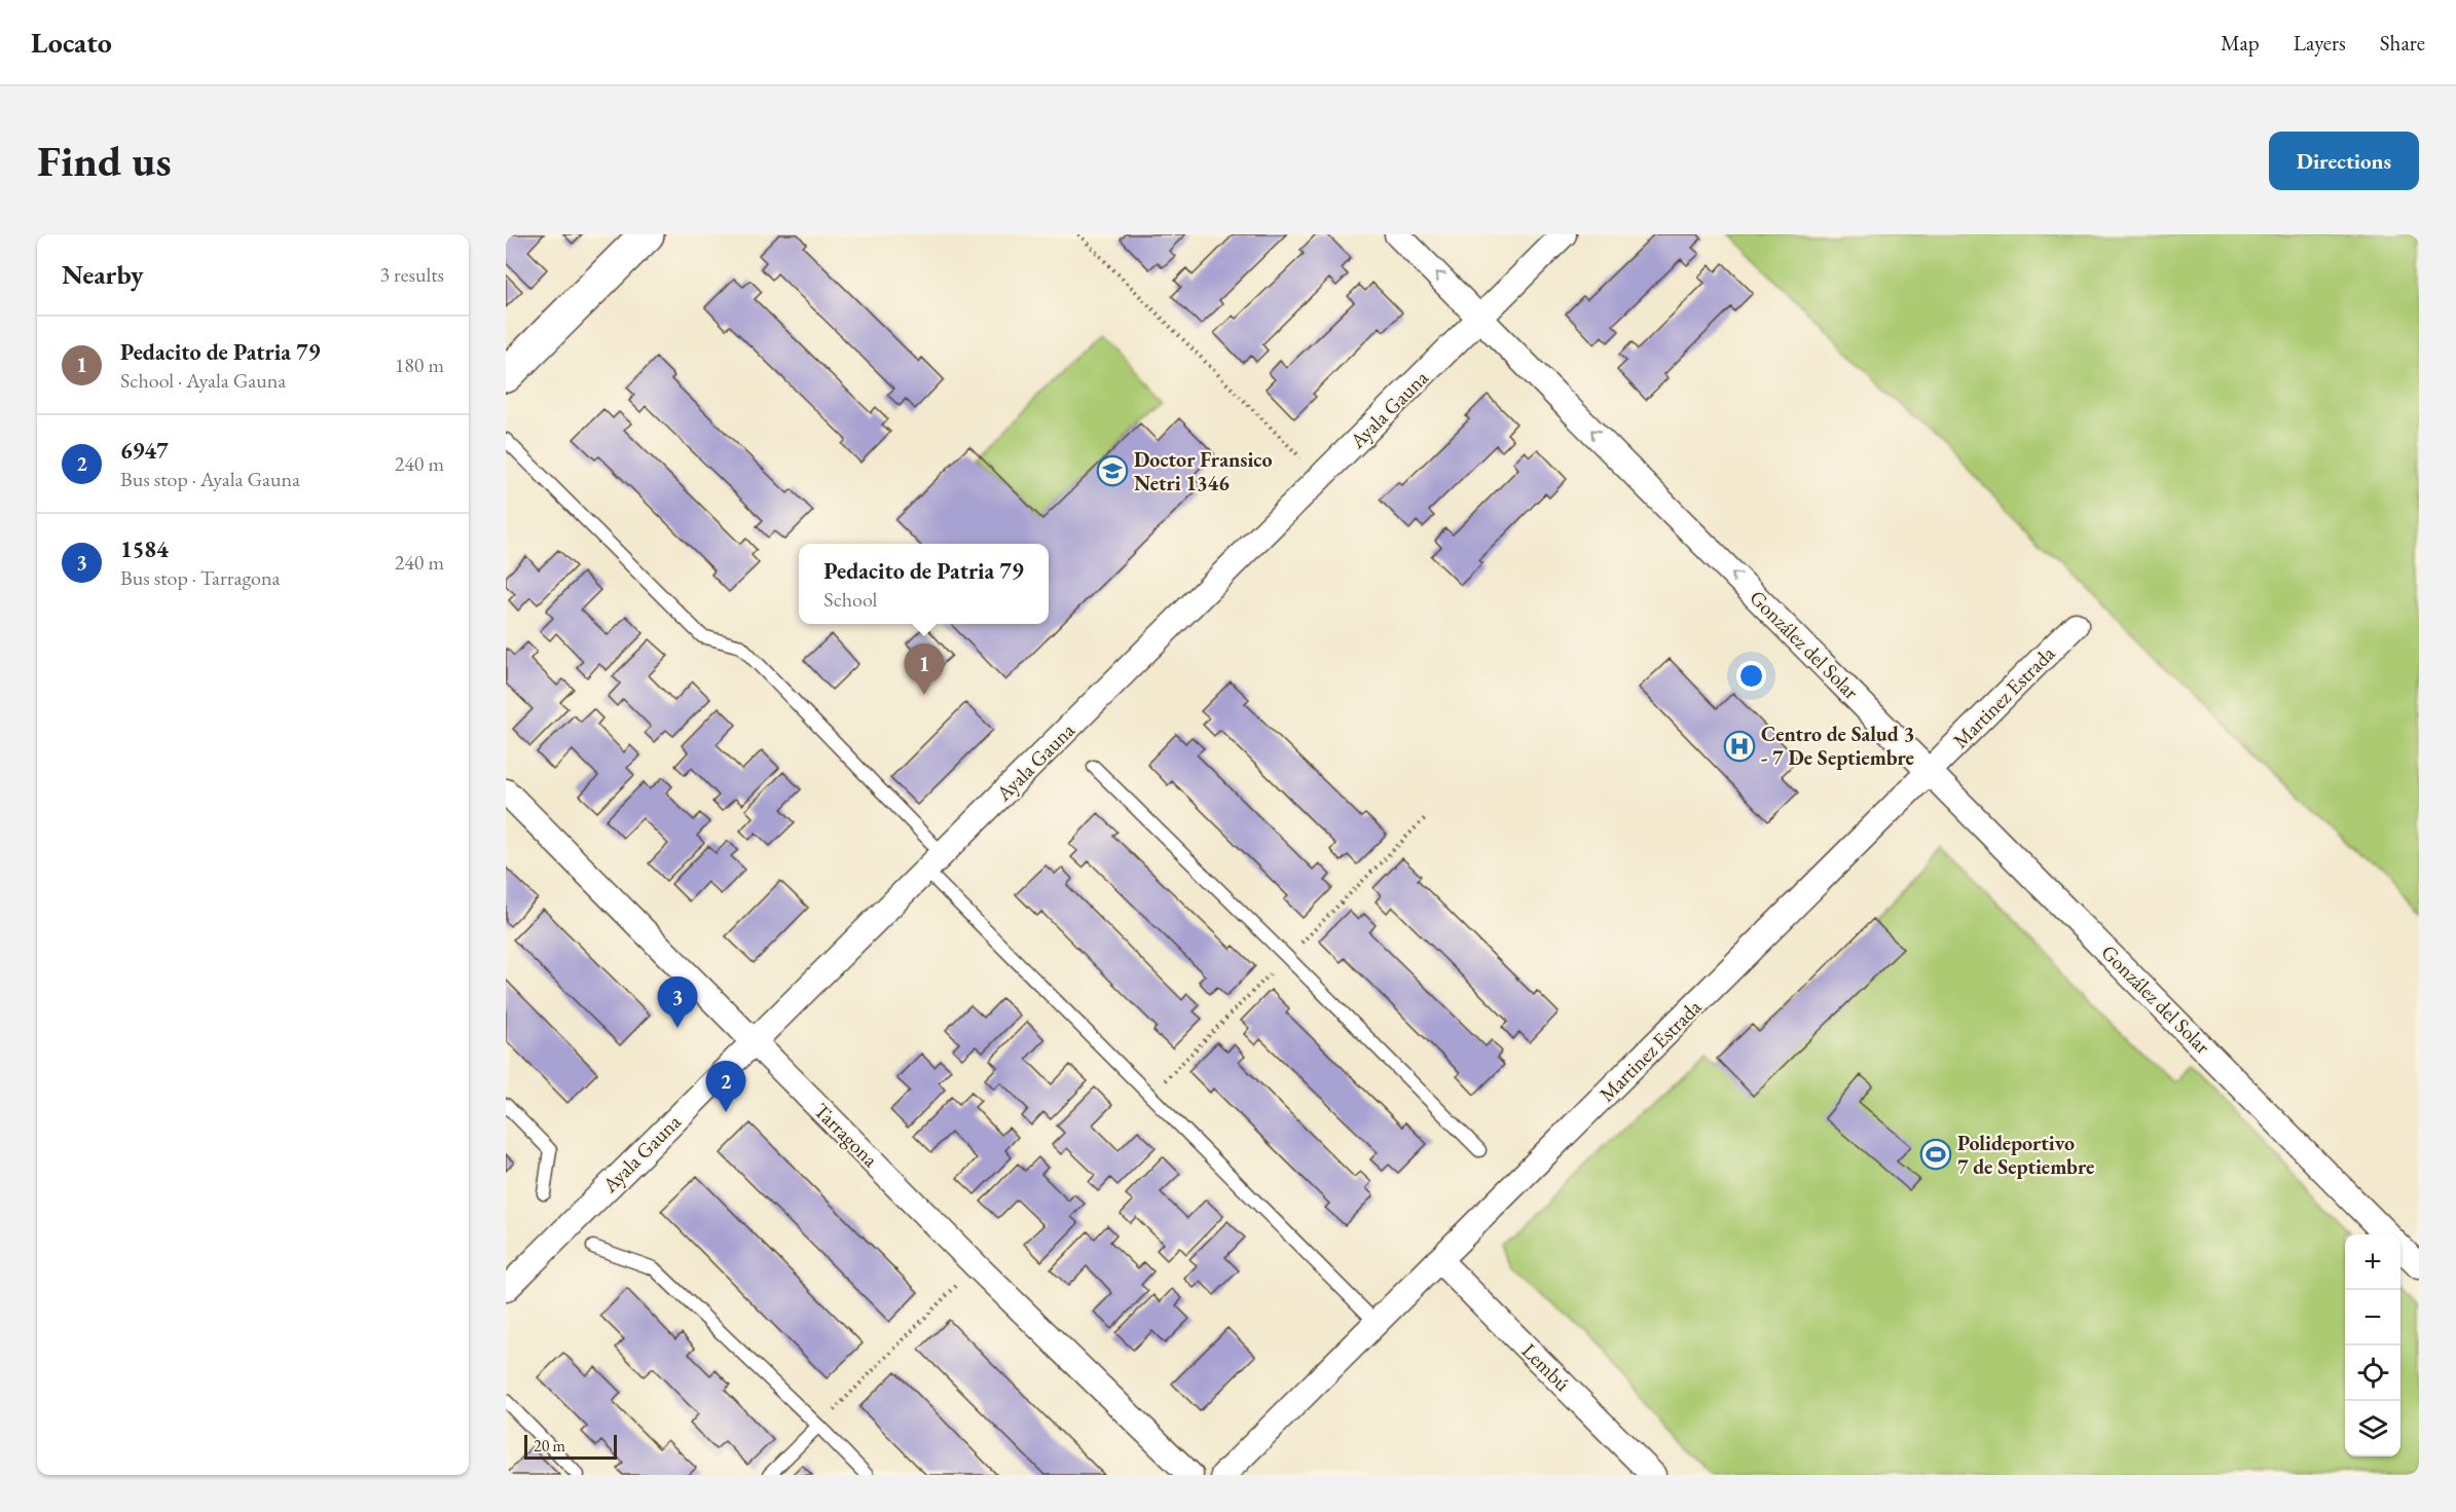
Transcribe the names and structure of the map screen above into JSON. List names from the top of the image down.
{
  "streets": {
    "street": [
      "Ayala Gauna",
      "González del Solar",
      "Martinez Estrada",
      "Tarragona",
      "Lembú"
    ]
  },
  "crossings": [
    ["Ayala Gauna", "González del Solar"],
    ["Ayala Gauna", "Tarragona"],
    ["González del Solar", "Martinez Estrada"],
    ["Martinez Estrada", "Lembú"]
  ],
  "one_way": ["González del Solar"],
  "places": {
    "school or university": ["Doctor Fransico Netri 1346"],
    "hospital": ["Centro de Salud 3 - 7 De Septiembre"],
    "sports": ["Polideportivo 7 de Septiembre"]
  },
  "scale_bar": "20 m",
  "page": {
    "header": "Locato",
    "nav": ["Map", "Layers", "Share"],
    "buttons": "Directions",
    "title": "Find us",
    "heading": ["Nearby", "3 results"],
    "list": [
      {
        "mark": "1",
        "name": "Pedacito de Patria 79",
        "note": "School · Ayala Gauna",
        "value": "180 m"
      },
      {
        "mark": "2",
        "name": "6947",
        "note": "Bus stop · Ayala Gauna",
        "value": "240 m"
      },
      {
        "mark": "3",
        "name": "1584",
        "note": "Bus stop · Tarragona",
        "value": "240 m"
      }
    ],
    "popup": ["Pedacito de Patria 79", "School"],
    "pins": ["1", "3", "2"],
    "map_buttons": ["+", "−"],
    "scale": "20 m"
  }
}
